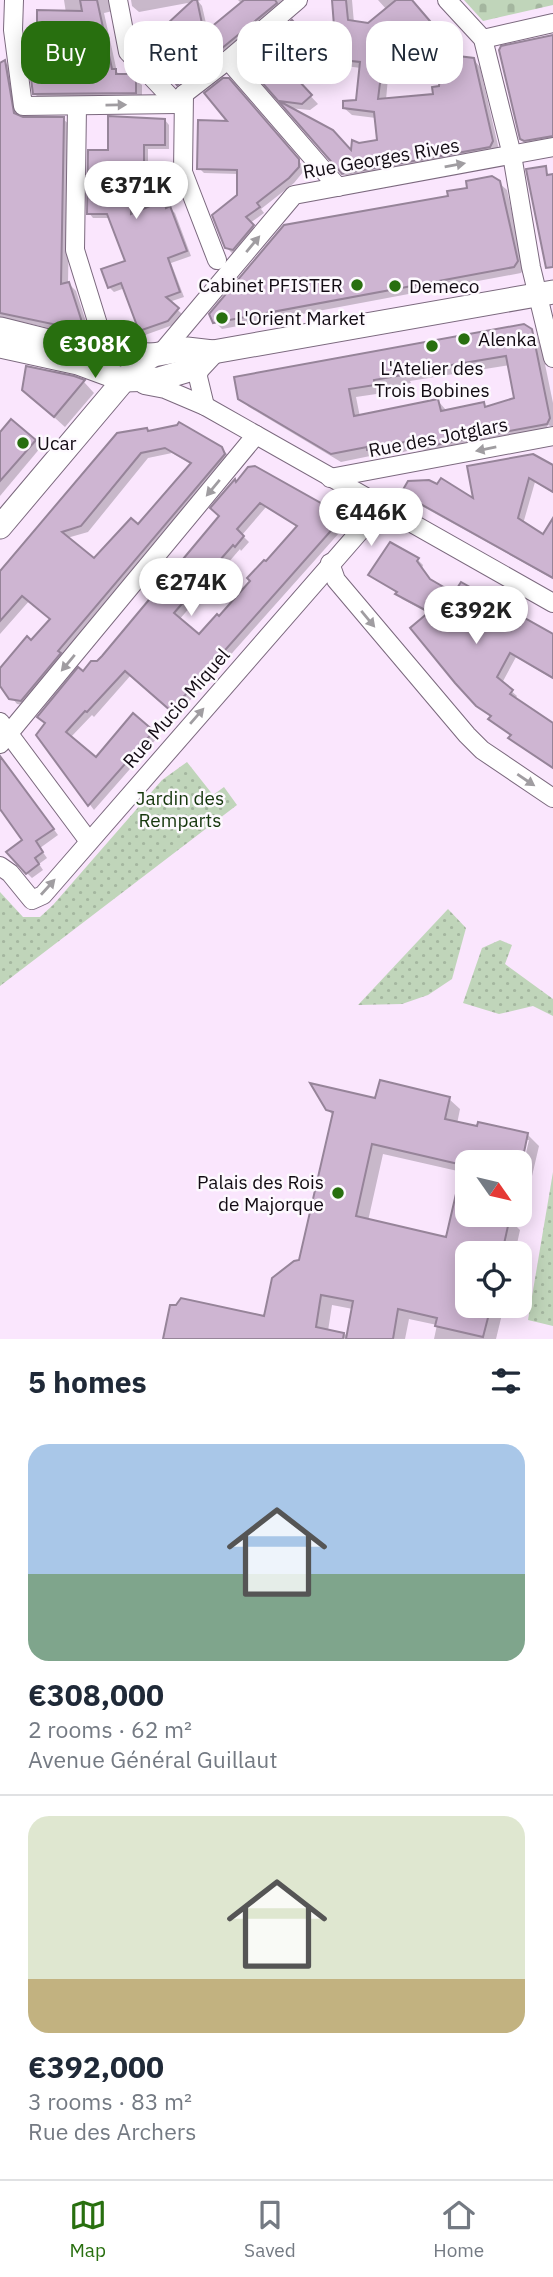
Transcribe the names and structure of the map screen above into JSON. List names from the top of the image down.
{
  "streets": {
    "street": ["Rue Georges Rives", "Rue des Jotglars", "Rue Mucio Miquel"]
  },
  "one_way": ["Rue Georges Rives", "Rue des Jotglars"],
  "parks": ["Jardin des Remparts"],
  "places": [
    "Cabinet PFISTER",
    "Demeco",
    "L'Orient Market",
    "Alenka",
    "L'Atelier des Trois Bobines",
    "Ucar",
    "Palais des Rois de Majorque"
  ],
  "north": "bottom right",
  "page": {
    "chip": [
      "Buy",
      "Rent",
      "Filters",
      "New"
    ],
    "price": [
      "€371K",
      "€308K",
      "€446K",
      "€274K",
      "€392K"
    ],
    "heading": "5 homes",
    "list": [
      {
        "name": "€308,000",
        "note": "2 rooms · 62 m² · Avenue Général Guillaut"
      },
      {
        "name": "€392,000",
        "note": "3 rooms · 83 m² · Rue des Archers"
      }
    ],
    "tabs": ["Map", "Saved", "Home"]
  }
}
